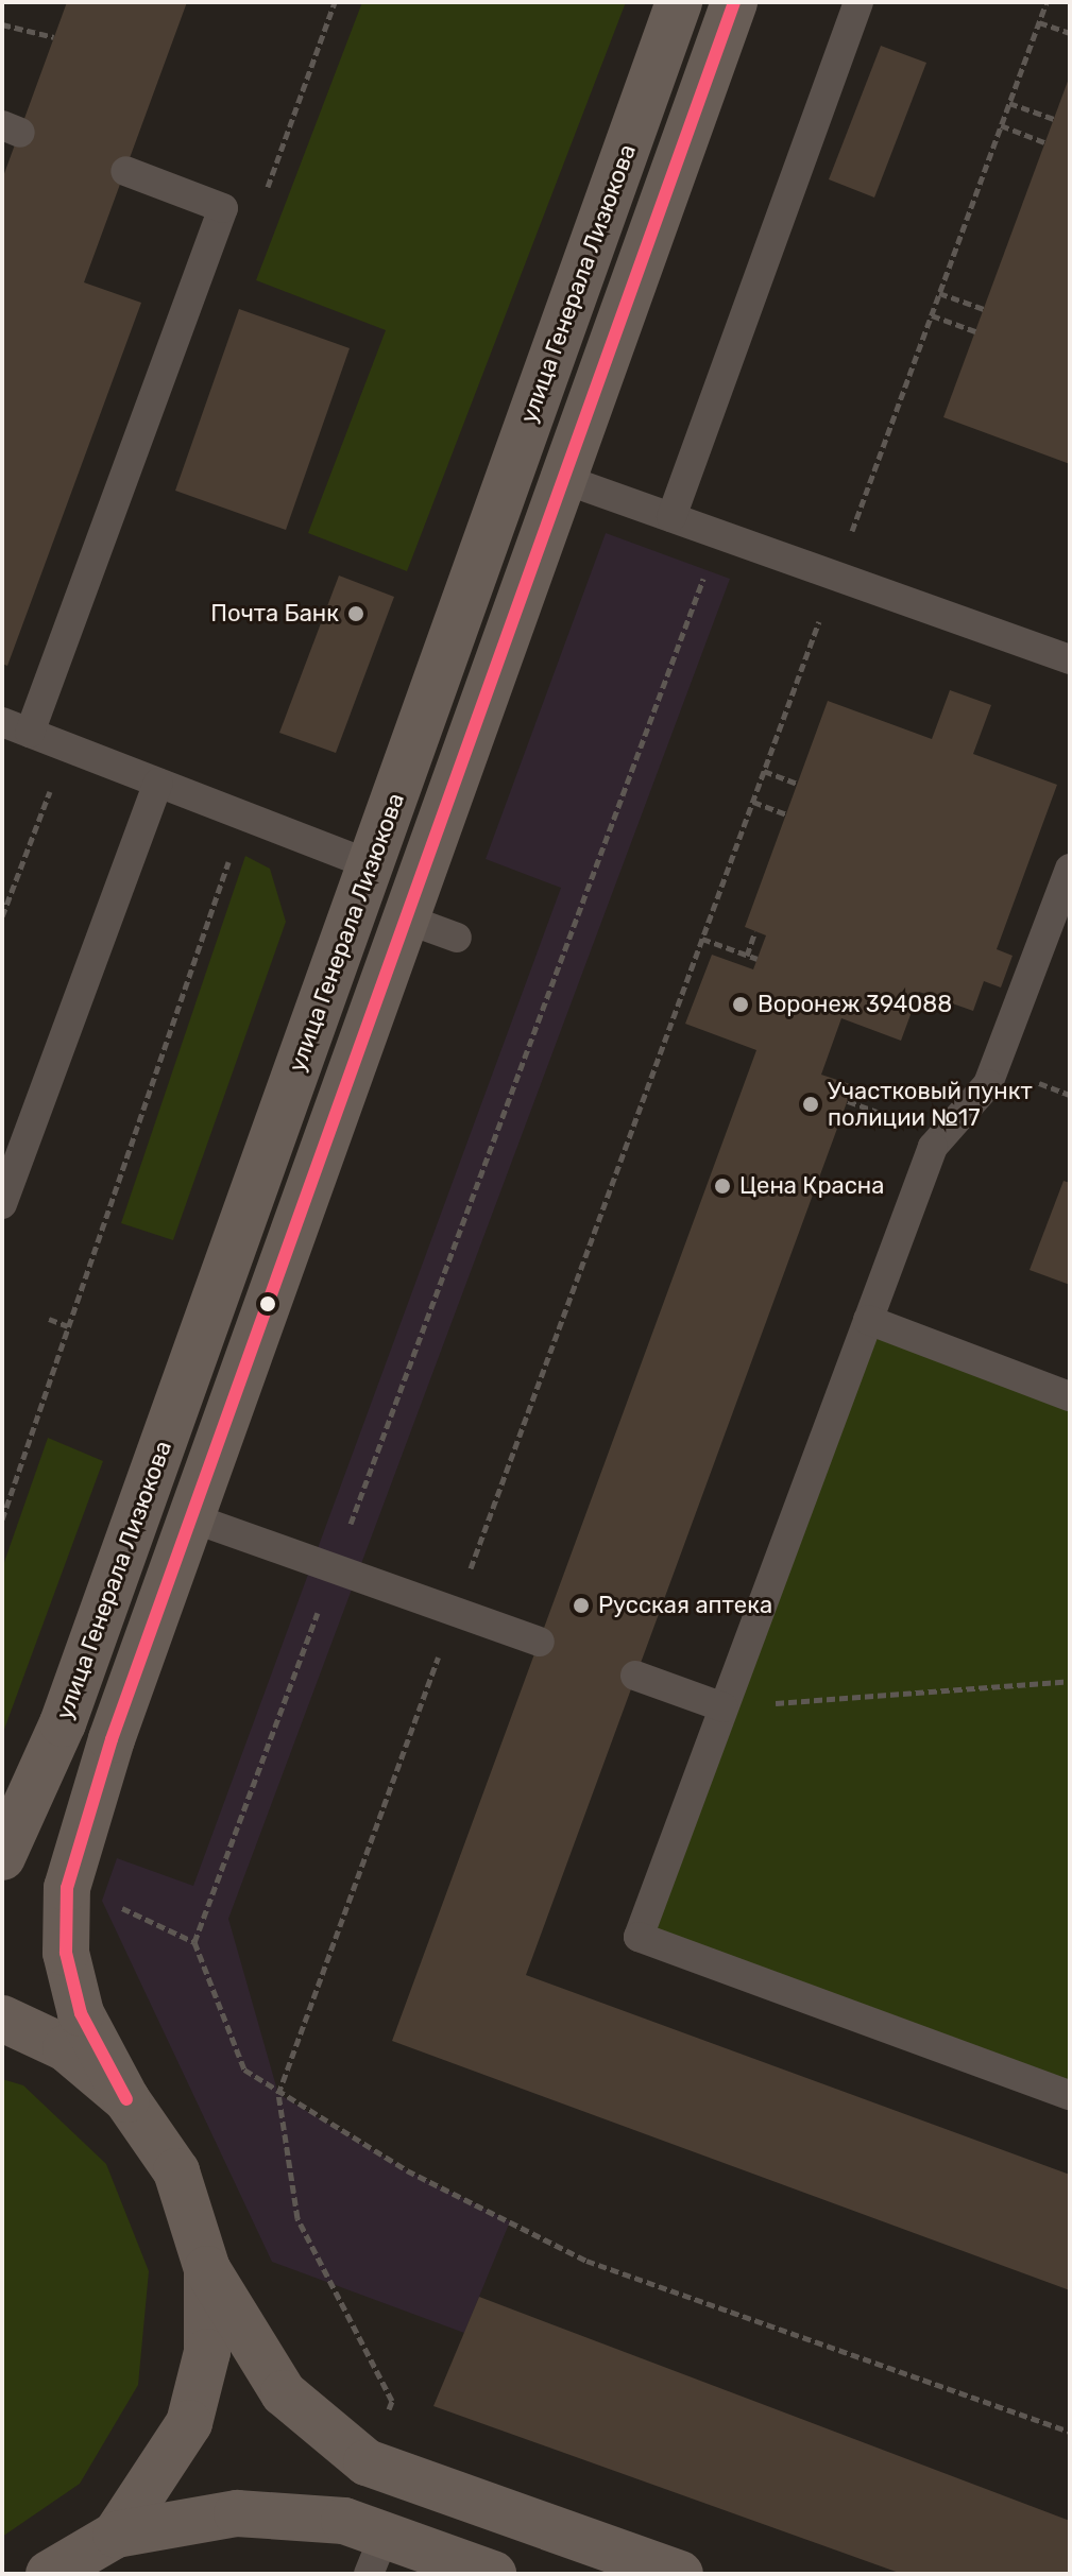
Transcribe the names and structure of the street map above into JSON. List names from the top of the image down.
{
  "streets": {
    "main road": ["улица Генерала Лизюкова"]
  },
  "places": [
    "Почта Банк",
    "Воронеж 394088",
    "Участковый пункт полиции №17",
    "Цена Красна",
    "Русская аптека"
  ]
}
